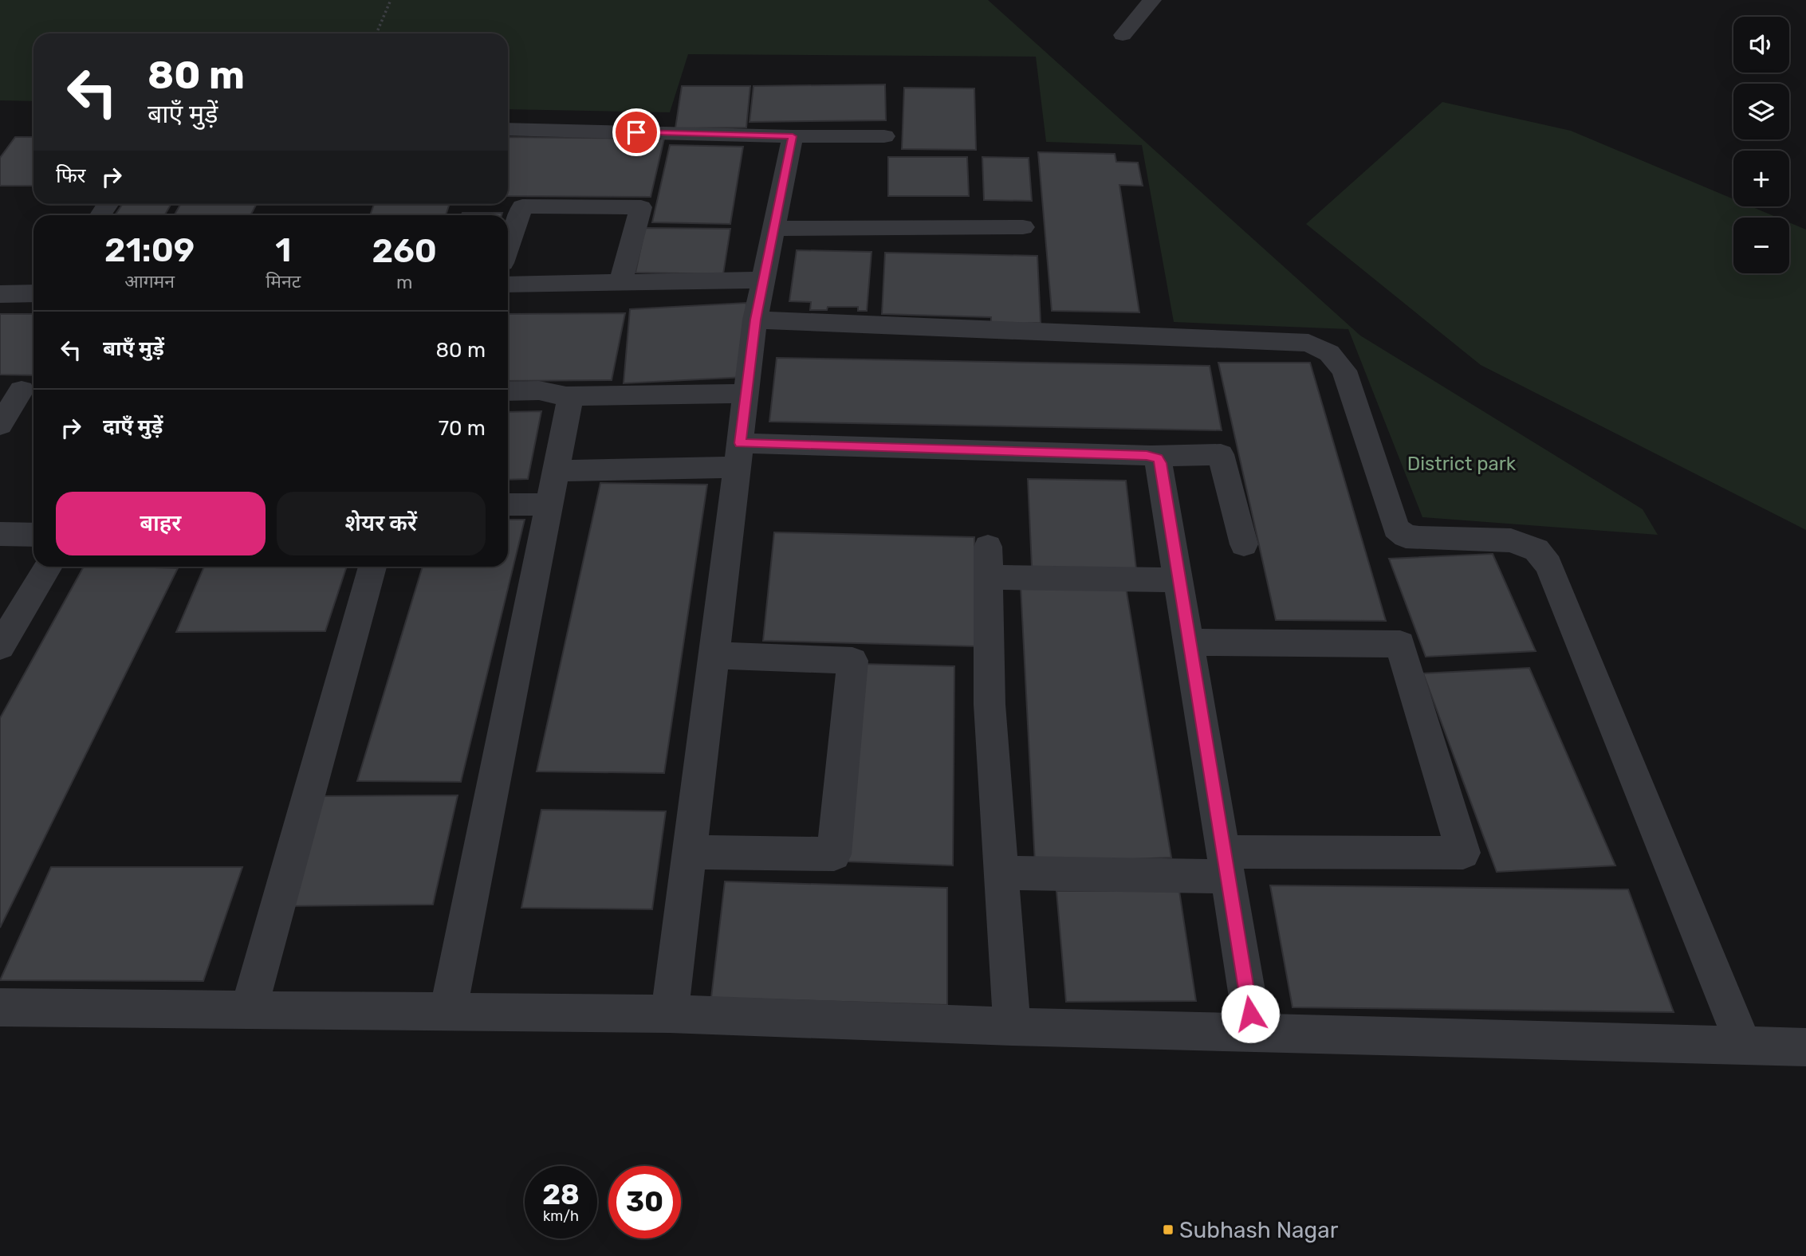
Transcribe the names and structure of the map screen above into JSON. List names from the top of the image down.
{
  "parks": ["District park"],
  "places": {
    "transit": ["Subhash Nagar"]
  },
  "page": {
    "map_buttons": ["+", "−"],
    "turn": ["80 m", "बाएँ मुड़ें"],
    "then": "फिर",
    "eta": [
      "21:09",
      "आगमन",
      "1",
      "मिनट",
      "260",
      "m"
    ],
    "list": [
      {
        "name": "बाएँ मुड़ें",
        "value": "80 m"
      },
      {
        "name": "दाएँ मुड़ें",
        "value": "70 m"
      }
    ],
    "buttons": ["बाहर", "शेयर करें"],
    "speed": "28 km/h",
    "limit": "30"
  }
}
